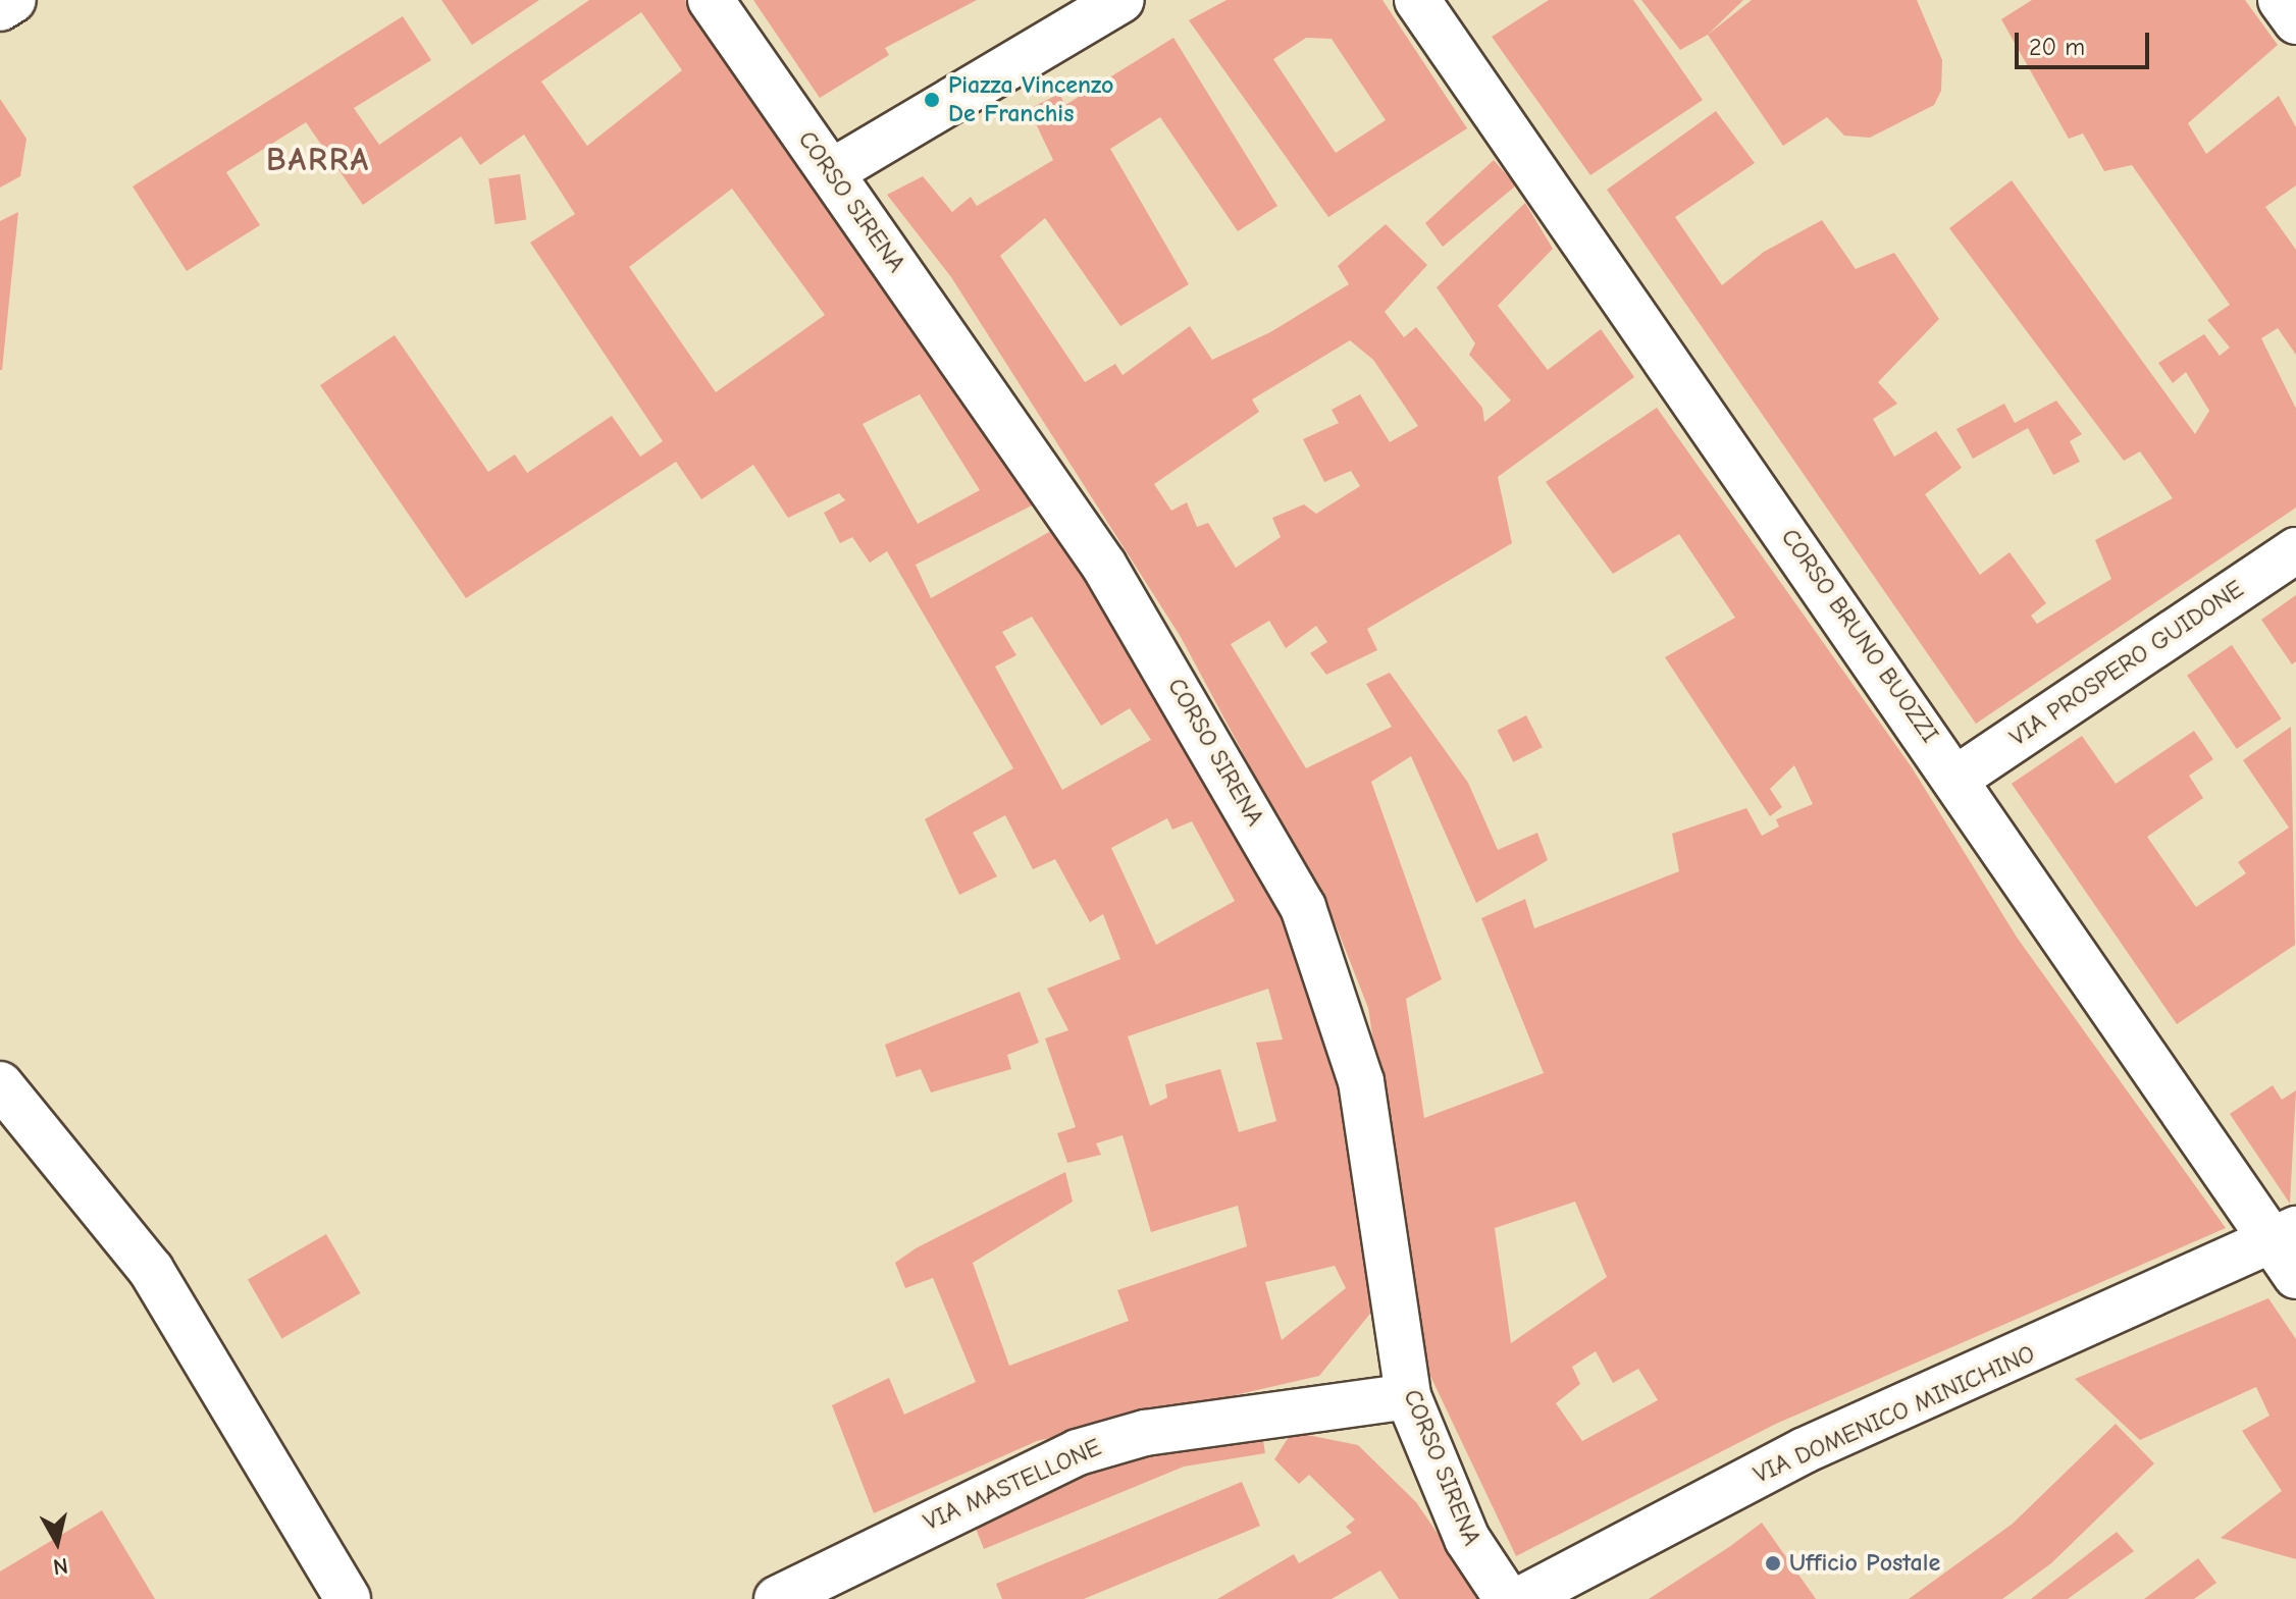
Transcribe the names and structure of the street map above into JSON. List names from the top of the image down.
{
  "streets": {
    "street": [
      "CORSO SIRENA",
      "CORSO BRUNO BUOZZI",
      "VIA PROSPERO GUIDONE",
      "VIA DOMENICO MINICHINO",
      "VIA MASTELLONE"
    ]
  },
  "crossings": [
    ["CORSO SIRENA", "VIA MASTELLONE"],
    ["CORSO BRUNO BUOZZI", "VIA PROSPERO GUIDONE"],
    ["CORSO BRUNO BUOZZI", "VIA DOMENICO MINICHINO"]
  ],
  "districts": ["BARRA"],
  "places": ["Piazza Vincenzo De Franchis", "Ufficio Postale"],
  "scale_bar": "20 m",
  "north": "bottom"
}
